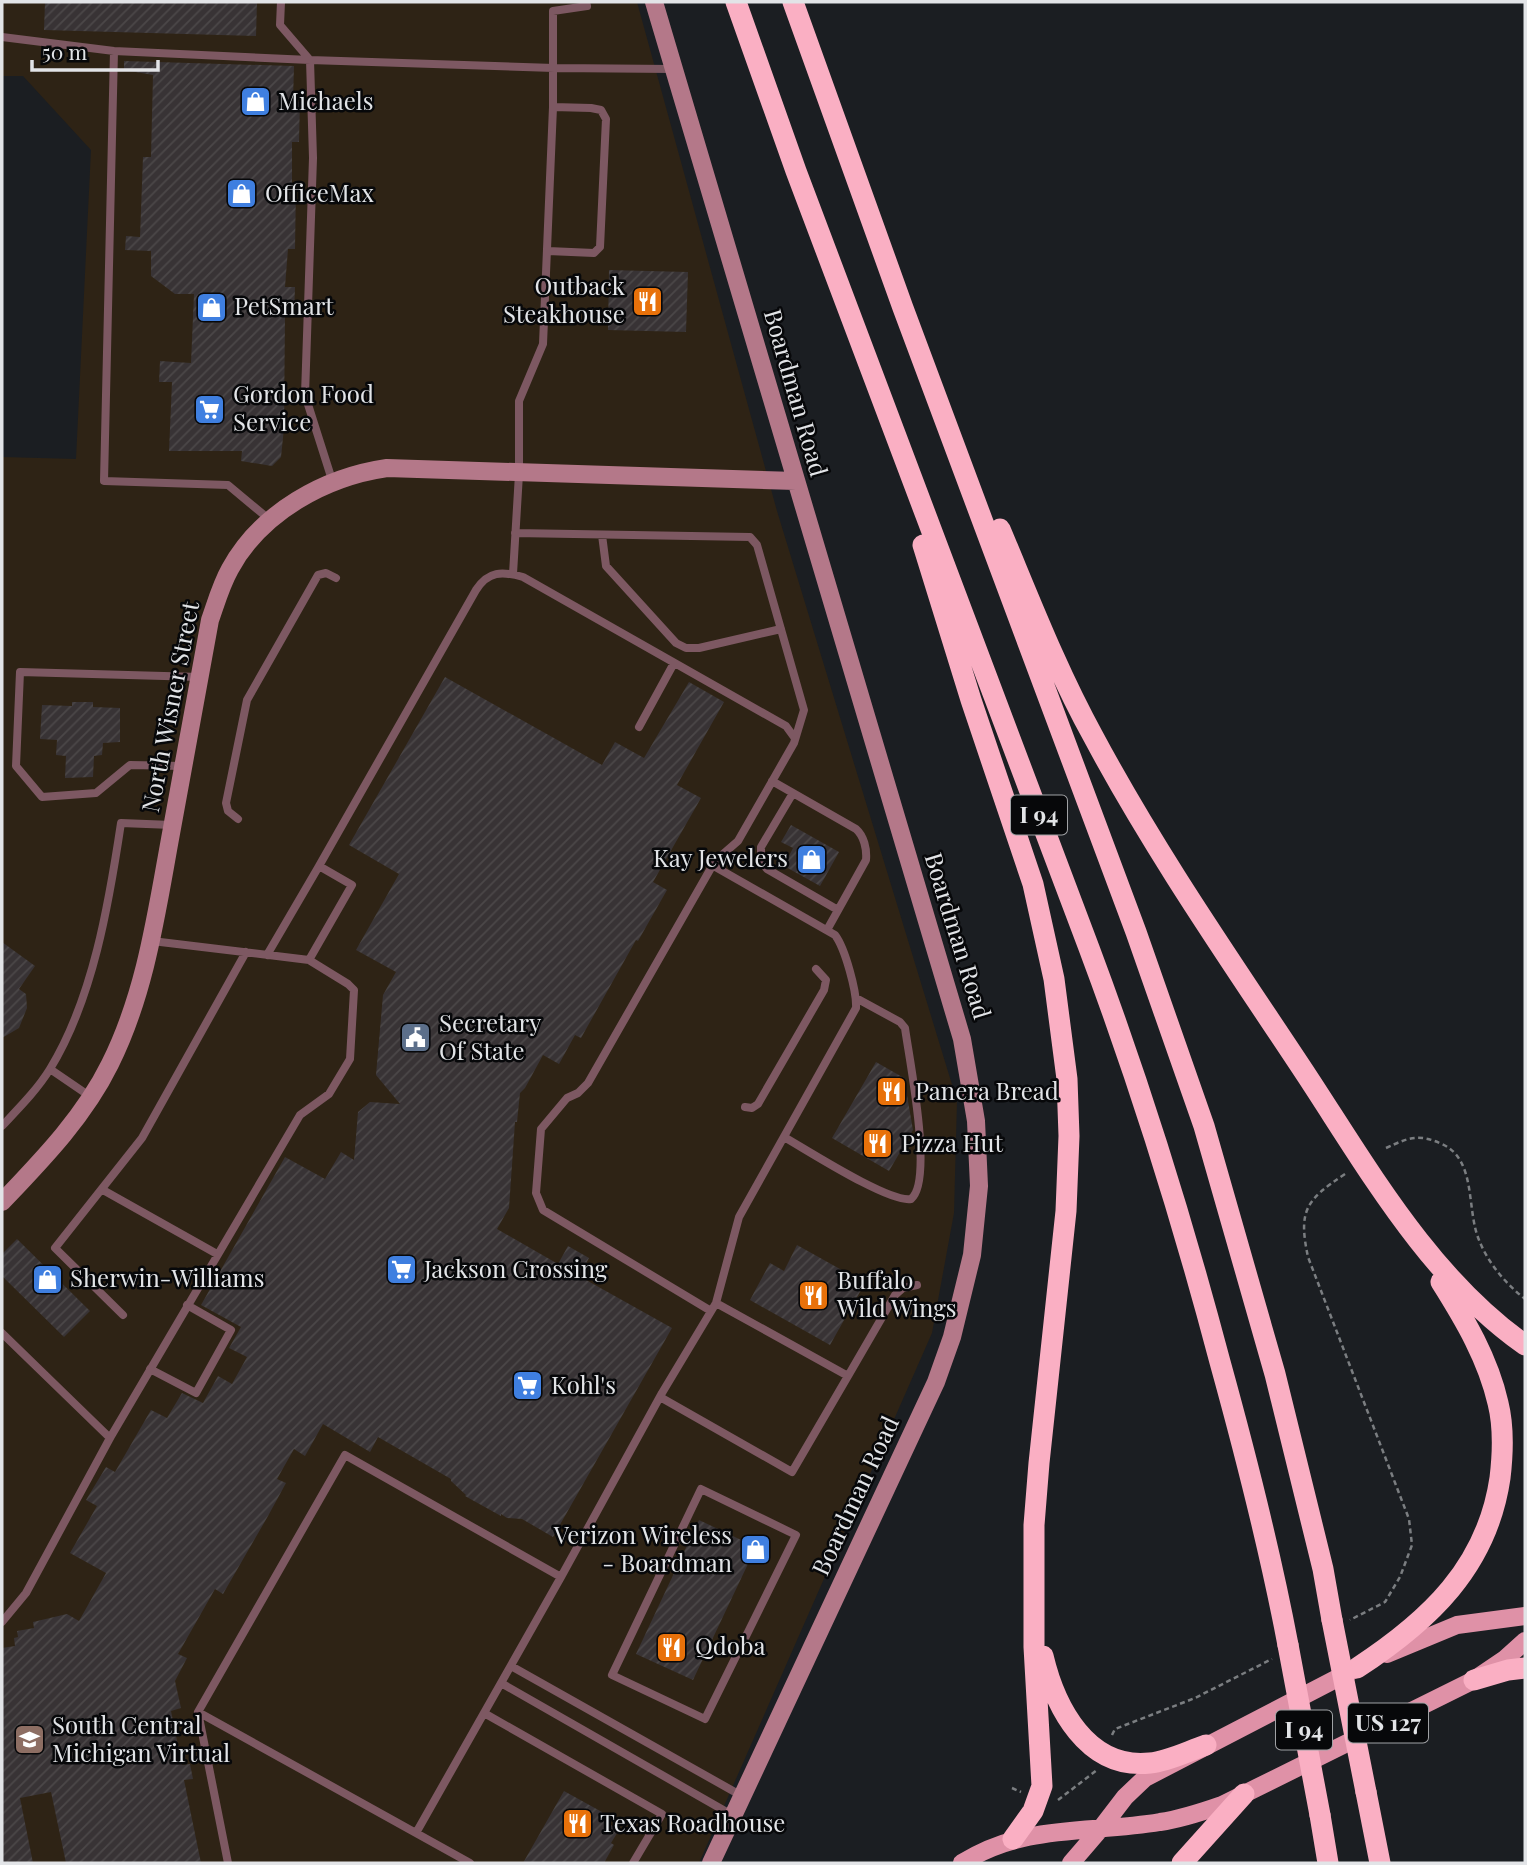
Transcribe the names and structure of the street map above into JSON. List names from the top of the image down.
{
  "streets": {
    "highway": ["I 94", "US 127"],
    "main road": ["Boardman Road", "North Wisner Street"]
  },
  "crossings": [
    ["Boardman Road", "North Wisner Street"]
  ],
  "places": {
    "shop": [
      "Michaels",
      "OfficeMax",
      "PetSmart",
      "Kay Jewelers",
      "Sherwin-Williams",
      "Verizon Wireless - Boardman"
    ],
    "restaurant": [
      "Outback Steakhouse",
      "Panera Bread",
      "Pizza Hut",
      "Buffalo Wild Wings",
      "Qdoba",
      "Texas Roadhouse"
    ],
    "supermarket": ["Gordon Food Service", "Jackson Crossing", "Kohl's"],
    "public building": ["Secretary Of State"],
    "school or university": ["South Central Michigan Virtual"]
  },
  "scale_bar": "50 m"
}
